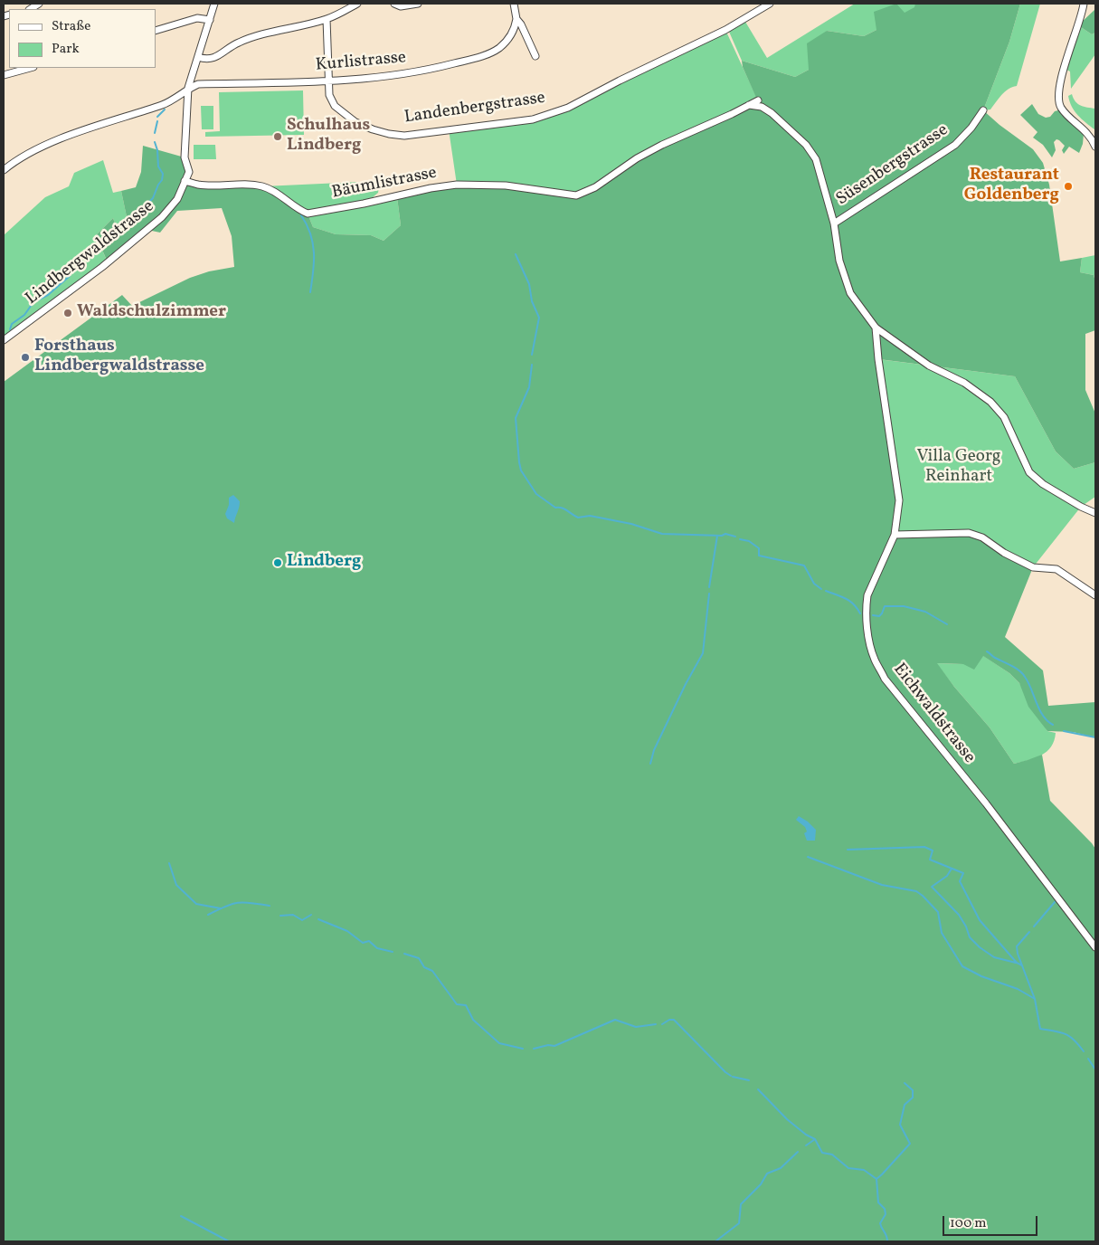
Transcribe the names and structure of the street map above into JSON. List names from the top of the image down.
{
  "streets": {
    "street": [
      "Kurlistrasse",
      "Landenbergstrasse",
      "Süsenbergstrasse",
      "Bäumlistrasse",
      "Lindbergwaldstrasse",
      "Eichwaldstrasse"
    ]
  },
  "crossings": [
    ["Kurlistrasse", "Landenbergstrasse"],
    ["Bäumlistrasse", "Lindbergwaldstrasse"]
  ],
  "parks": ["Villa Georg Reinhart"],
  "places": [
    "Schulhaus Lindberg",
    "Restaurant Goldenberg",
    "Waldschulzimmer",
    "Forsthaus Lindbergwaldstrasse",
    "Lindberg"
  ],
  "legend": ["Straße", "Park"],
  "scale_bar": "100 m"
}
